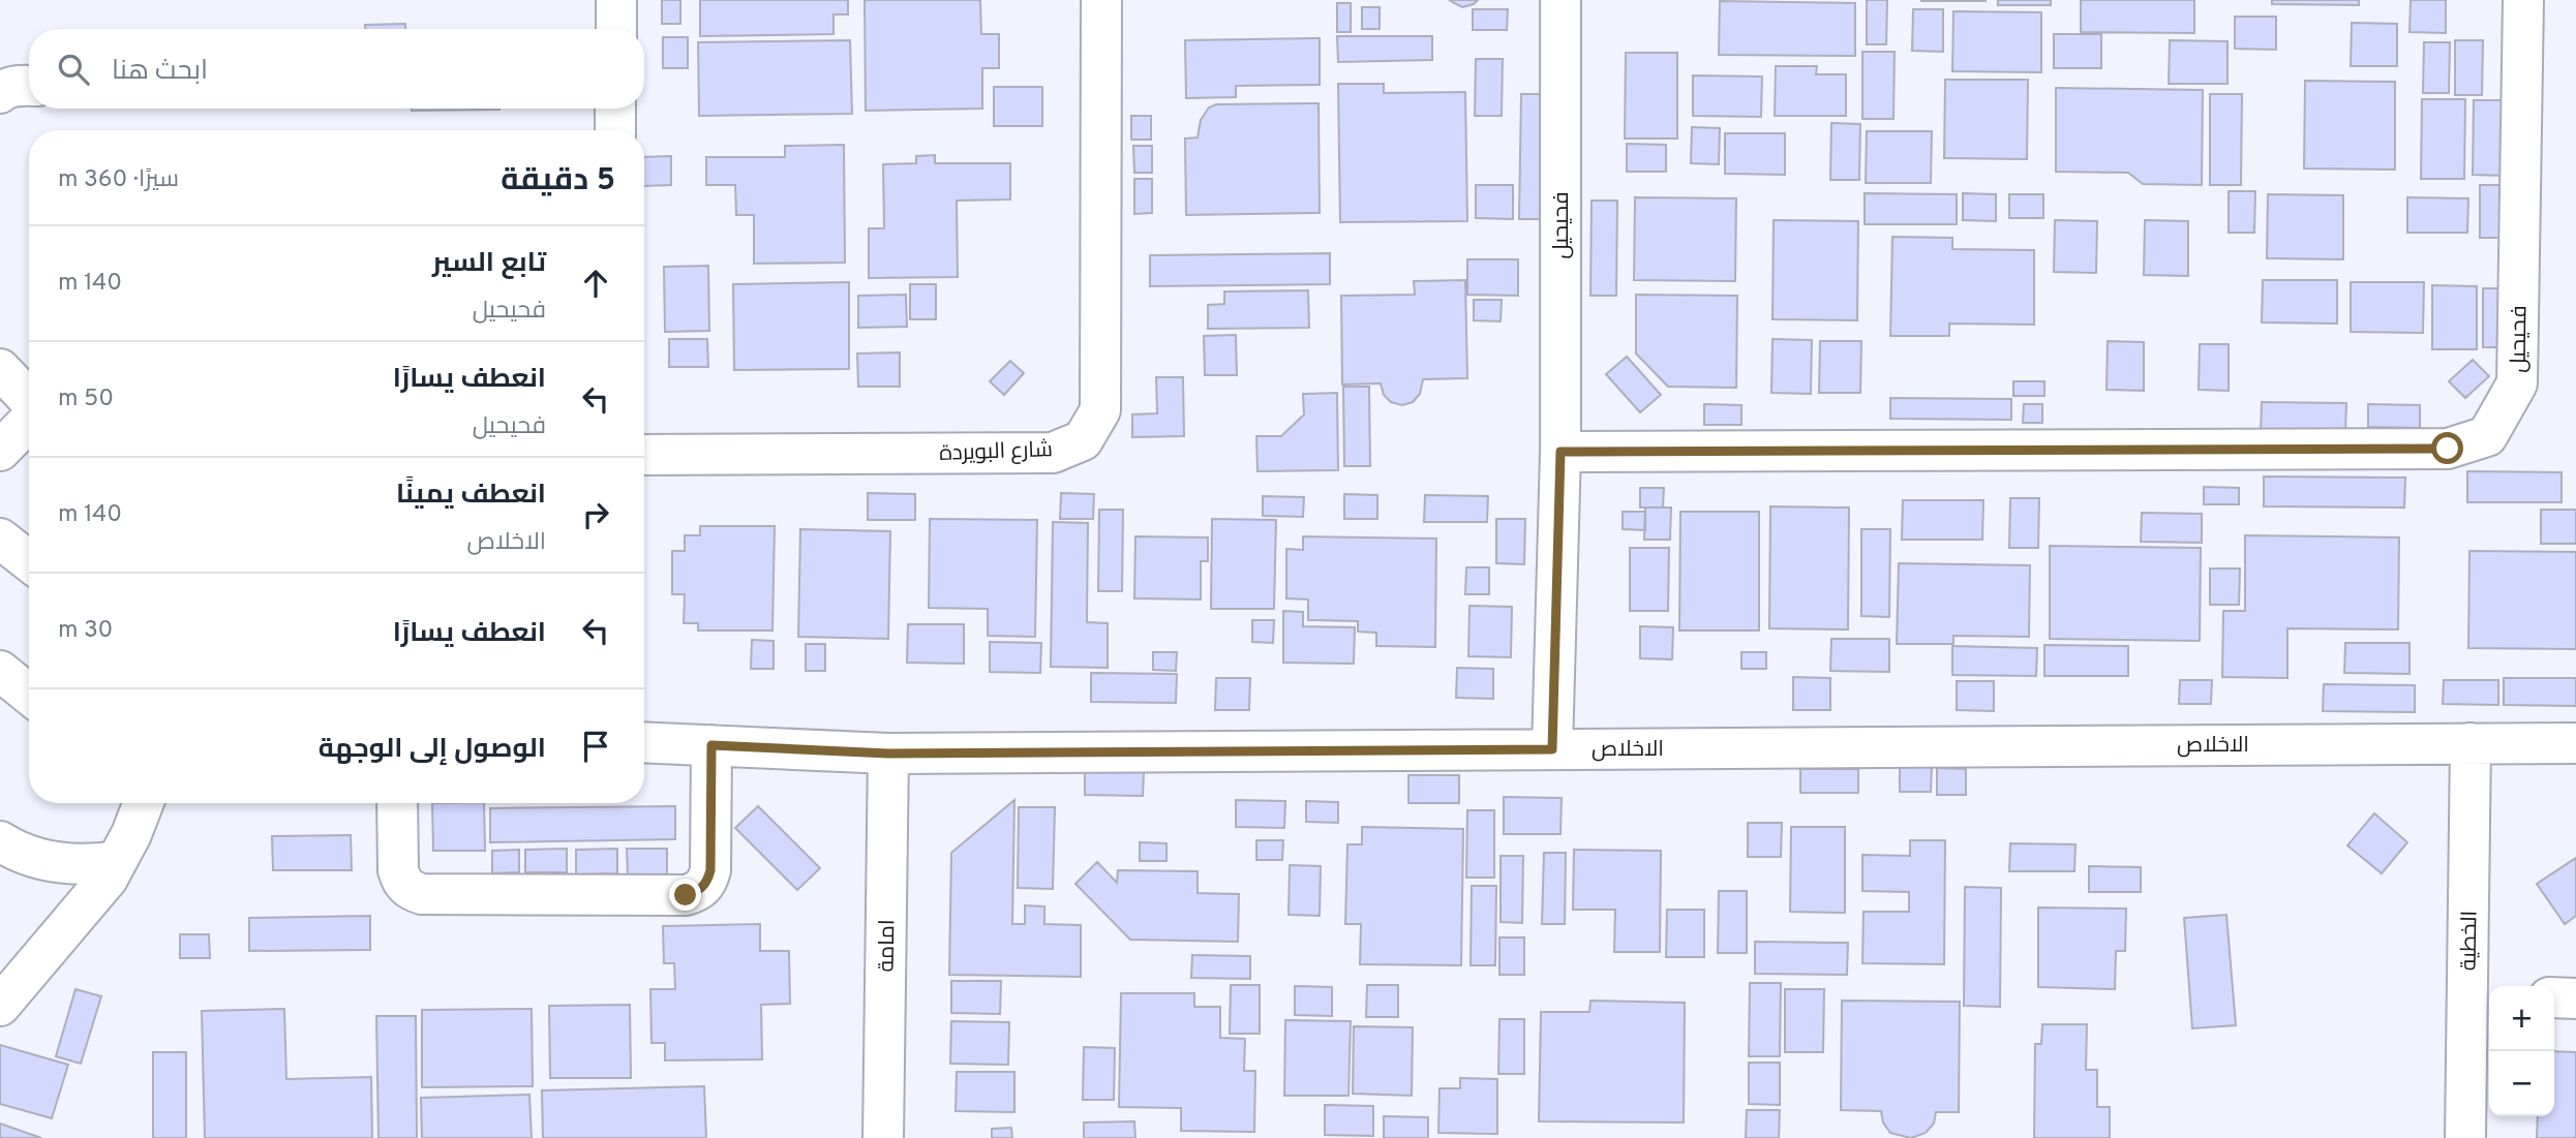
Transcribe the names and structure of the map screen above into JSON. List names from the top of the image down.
{
  "streets": {
    "street": [
      "فحيحيل",
      "شارع البويردة",
      "الاخلاص",
      "الخطية",
      "امامة"
    ]
  },
  "crossings": [
    ["فحيحيل", "الاخلاص"],
    ["الاخلاص", "الخطية"],
    ["الاخلاص", "امامة"]
  ],
  "page": {
    "search": "ابحث هنا",
    "heading": ["5 دقيقة", "سيرًا · 360 m"],
    "list": [
      ["تابع السير", "فحيحيل", "140 m"],
      ["انعطف يسارًا", "فحيحيل", "50 m"],
      ["انعطف يمينًا", "الاخلاص", "140 m"],
      ["انعطف يسارًا", "30 m"],
      "الوصول إلى الوجهة"
    ],
    "map_buttons": ["+", "−"]
  }
}
